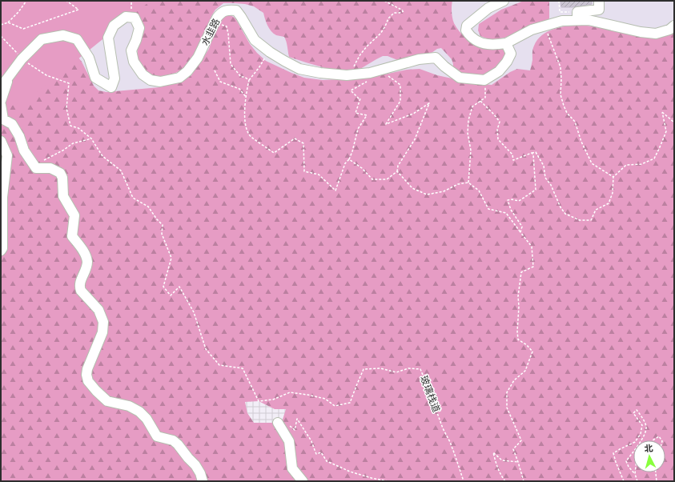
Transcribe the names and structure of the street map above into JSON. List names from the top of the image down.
{
  "streets": {
    "street": ["水韭路"],
    "path": ["玻璃栈道"]
  },
  "north": "top"
}
